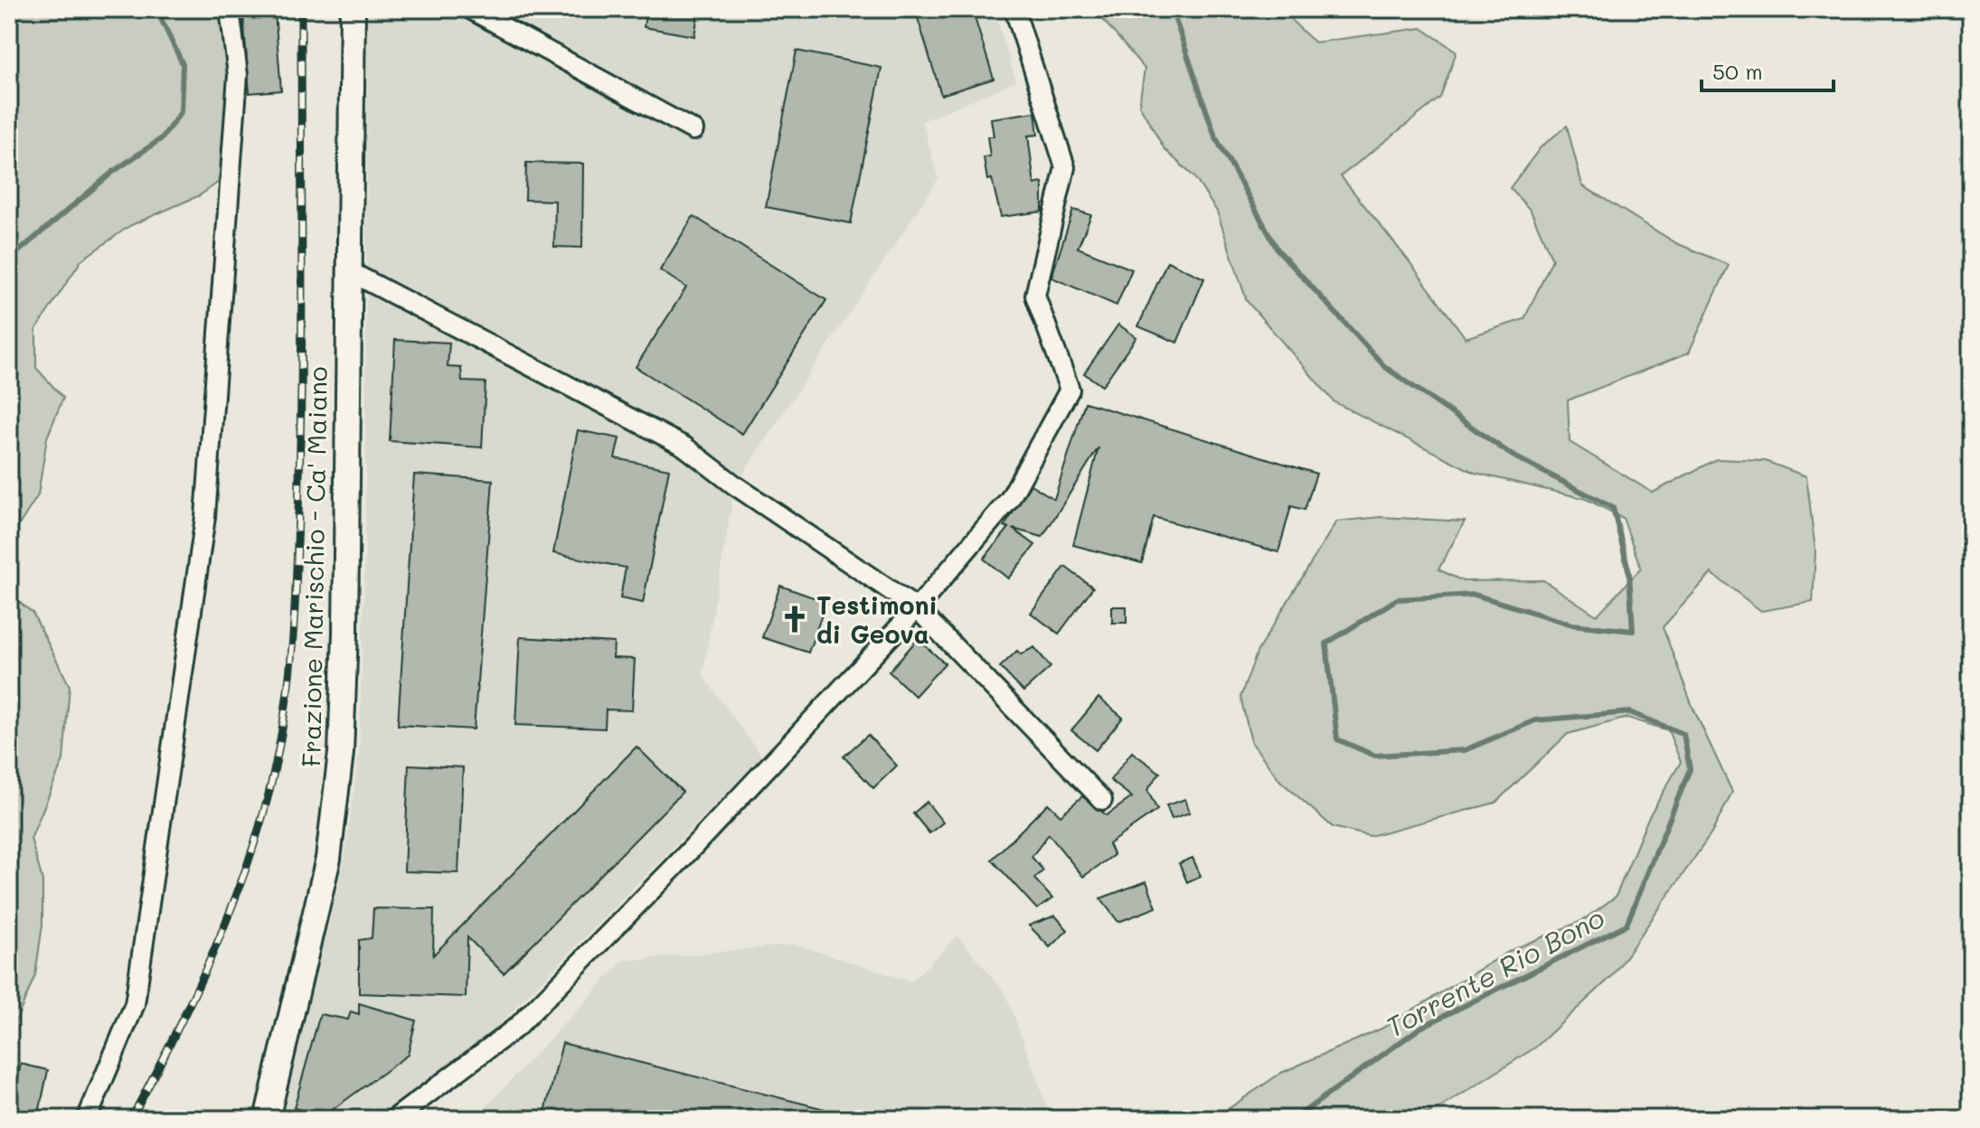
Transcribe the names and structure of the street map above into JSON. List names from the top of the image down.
{
  "streets": {
    "main road": ["Frazione Marischio - Ca' Maiano"]
  },
  "water": ["Torrente Rio Bono"],
  "places": {
    "church": ["Testimoni di Geova"]
  },
  "scale_bar": "50 m"
}
